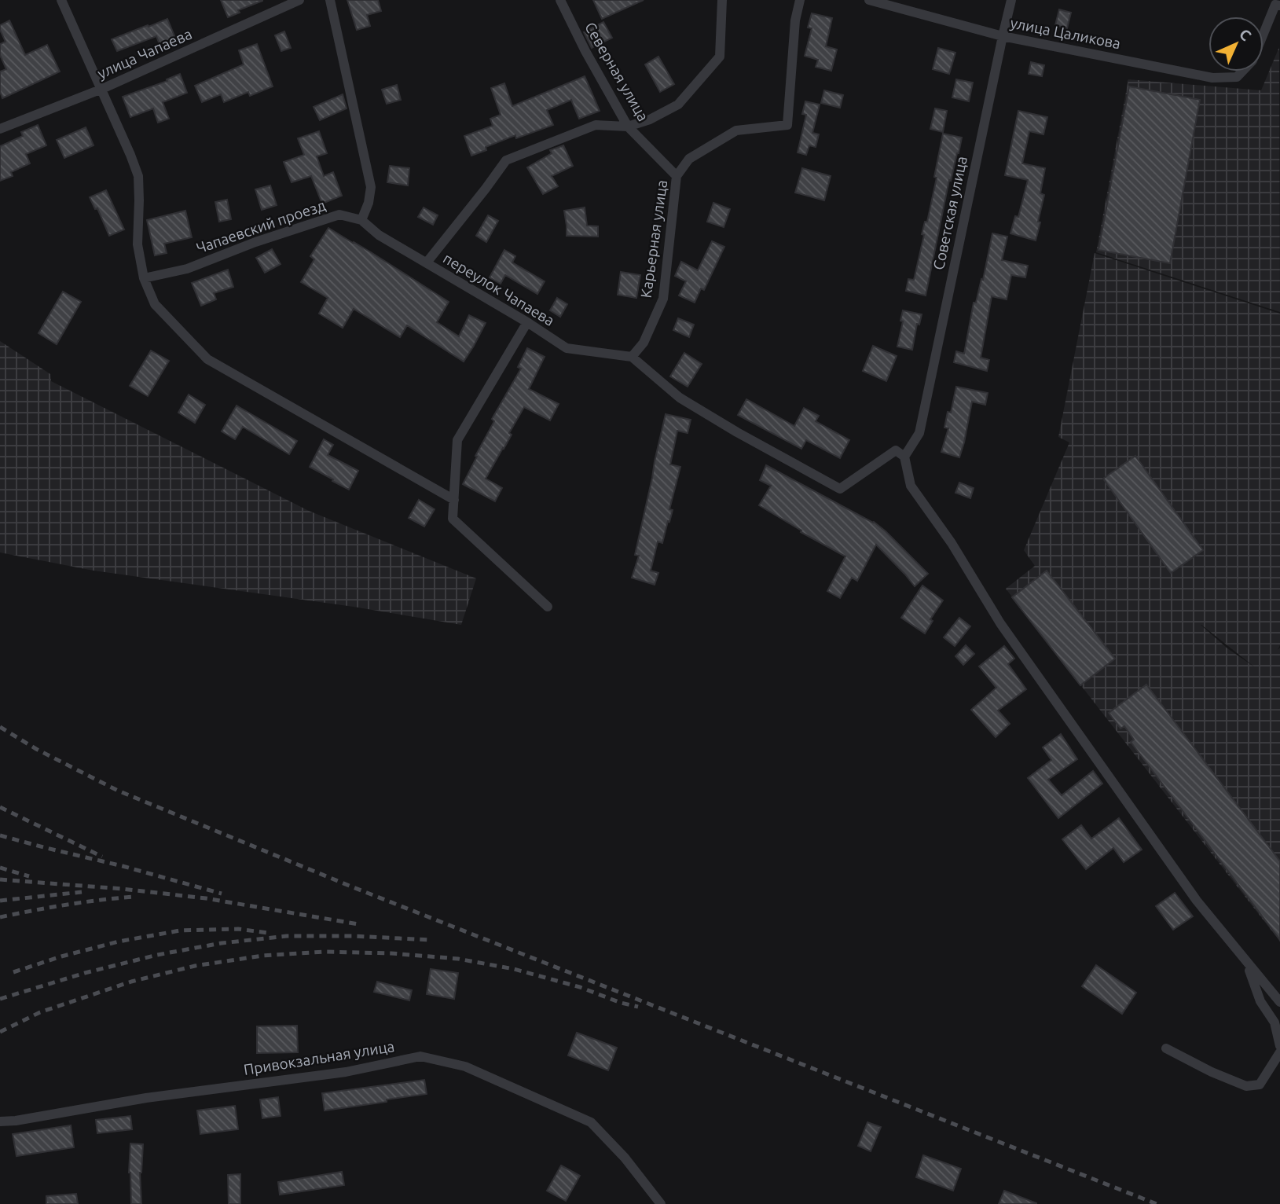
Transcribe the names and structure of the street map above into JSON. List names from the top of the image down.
{
  "streets": {
    "street": [
      "улица Цаликова",
      "улица Чапаева",
      "Северная улица",
      "Советская улица",
      "Чапаевский проезд",
      "Карьерная улица",
      "переулок Чапаева",
      "Привокзальная улица"
    ]
  },
  "crossings": [
    ["улица Цаликова", "Советская улица"],
    ["Северная улица", "Карьерная улица"],
    ["Чапаевский проезд", "переулок Чапаева"],
    ["Карьерная улица", "переулок Чапаева"]
  ],
  "north": "top right"
}
